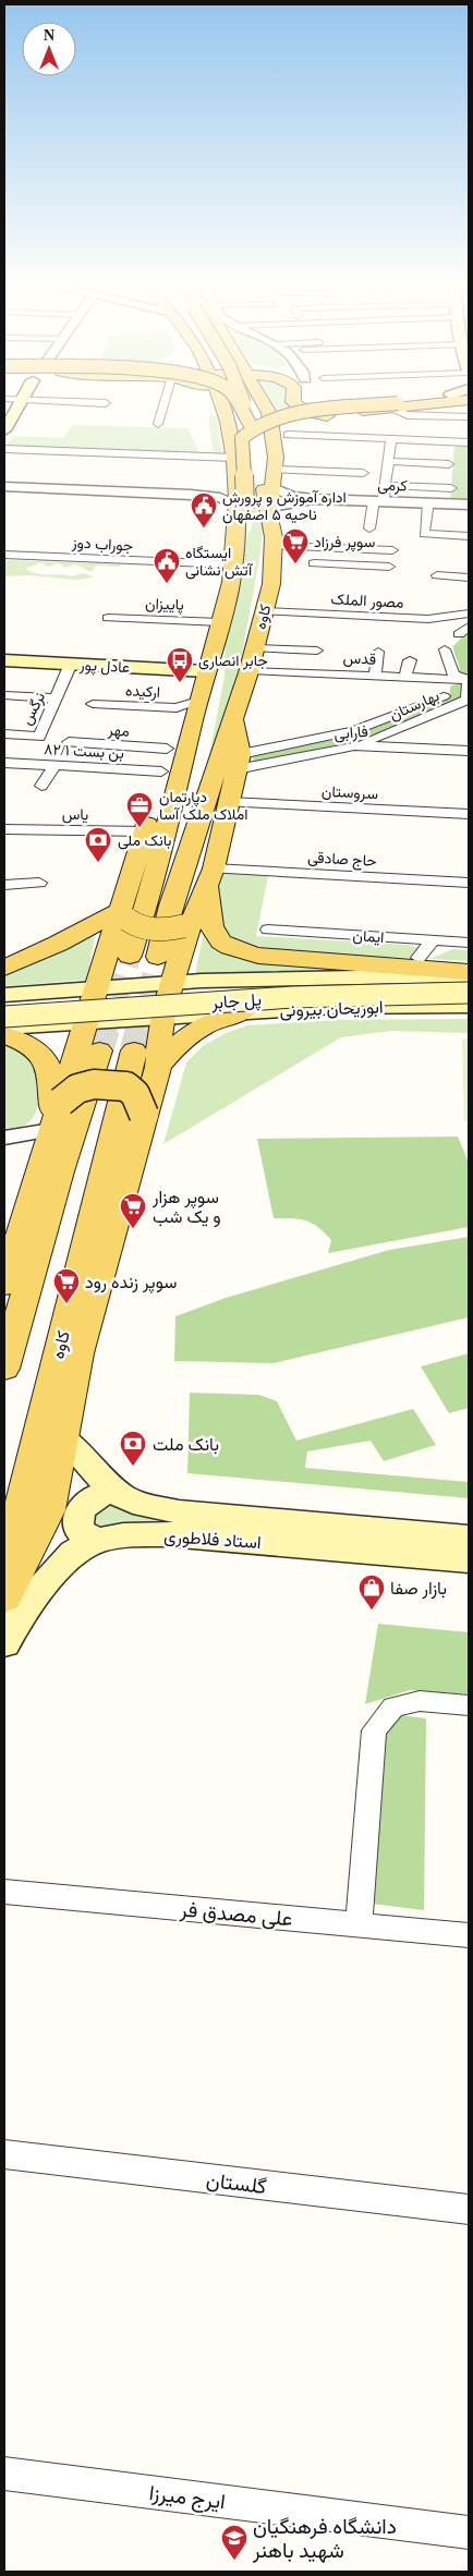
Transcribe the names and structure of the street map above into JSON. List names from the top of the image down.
{
  "streets": {
    "main road": [
      "کاوه",
      "عادل پور",
      "پل جابر",
      "ابوریحان بیرونی",
      "استاد فلاطوری"
    ],
    "street": [
      "کرمی",
      "جوراب دوز",
      "مصور الملک",
      "پاییزان",
      "قدس",
      "ارکیده",
      "بهارستان",
      "نرگس",
      "مهر",
      "فارابی",
      "بن بست ۸۲/۱",
      "سروستان",
      "یاس",
      "حاج صادقی",
      "ایمان",
      "علی مصدق فر",
      "گلستان",
      "ایرج میرزا"
    ]
  },
  "crossings": [
    ["کرمی", "کاوه"],
    ["مصور الملک", "کاوه"],
    ["کاوه", "قدس"],
    ["قدس", "بهارستان"],
    ["عادل پور", "ارکیده"],
    ["عادل پور", "نرگس"],
    ["بهارستان", "فارابی"]
  ],
  "places": {
    "public building": ["اداره آموزش و پرورش ناحیه ۵ اصفهان", "ایستگاه آتش نشانی"],
    "supermarket": ["سوپر فرزاد", "سوپر هزار و یک شب", "سوپر زنده رود"],
    "bus stop": ["جابر انصاری"],
    "office": ["دپارتمان املاک ملک آسا"],
    "bank": ["بانک ملی", "بانک ملت"],
    "shop": ["بازار صفا"],
    "school or university": ["دانشگاه فرهنگیان شهید باهنر"]
  },
  "north": "top"
}
